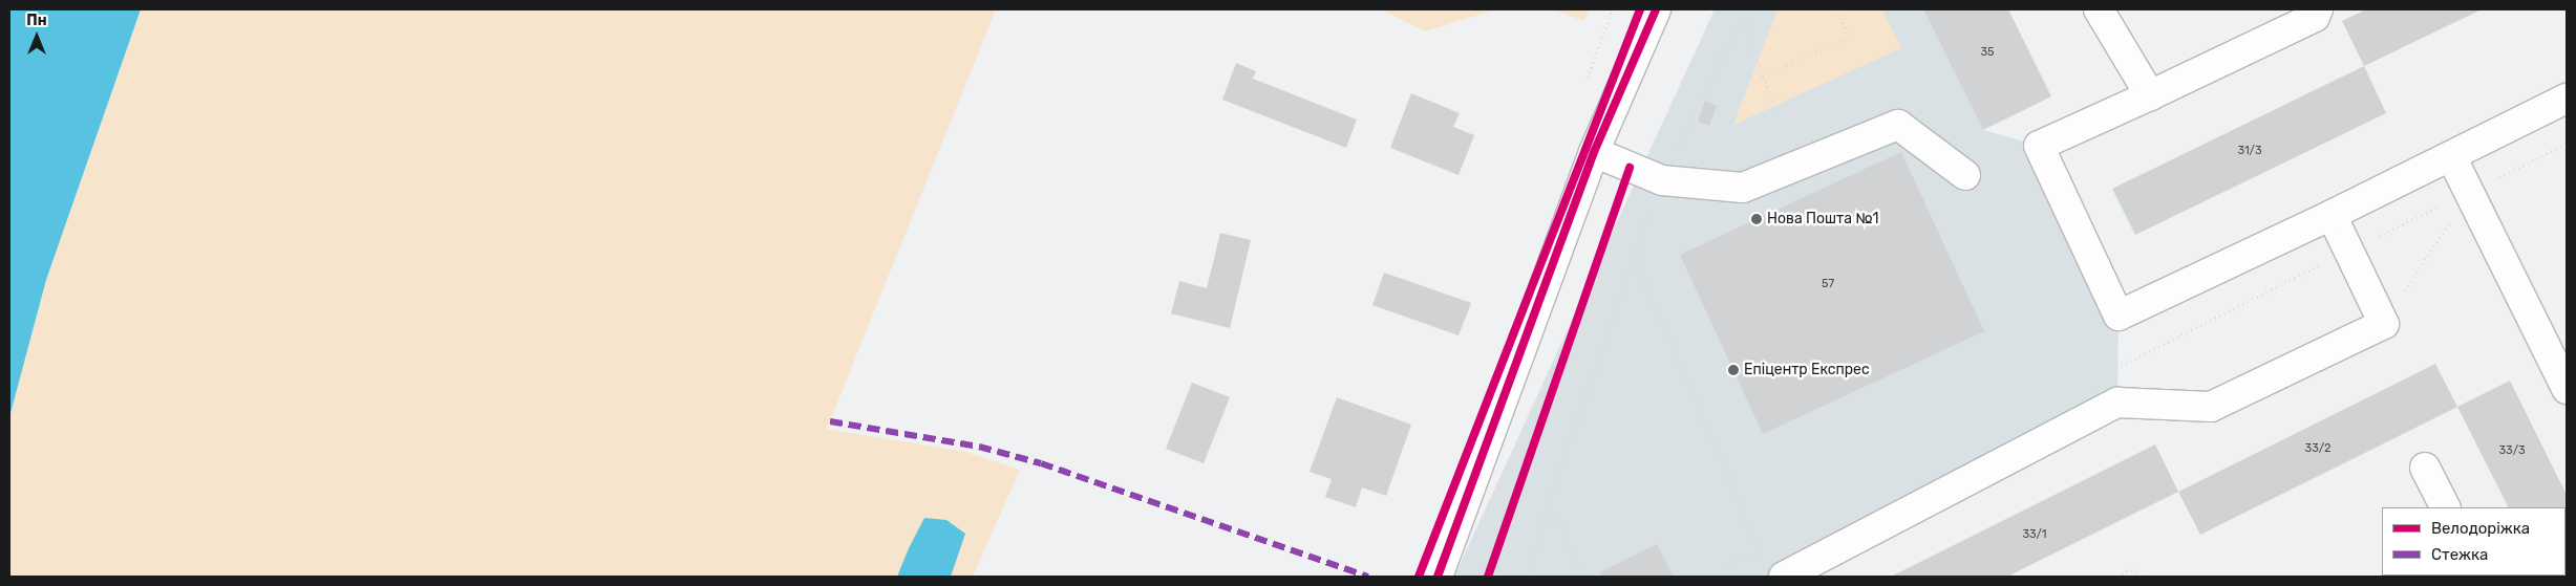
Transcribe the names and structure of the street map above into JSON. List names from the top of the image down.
{
  "places": ["Нова Пошта №1", "Епіцентр Експрес"],
  "house_numbers": [
    "35",
    "31/3",
    "57",
    "33/2",
    "33/3",
    "33/1"
  ],
  "legend": ["Велодоріжка", "Стежка"],
  "north": "top"
}
